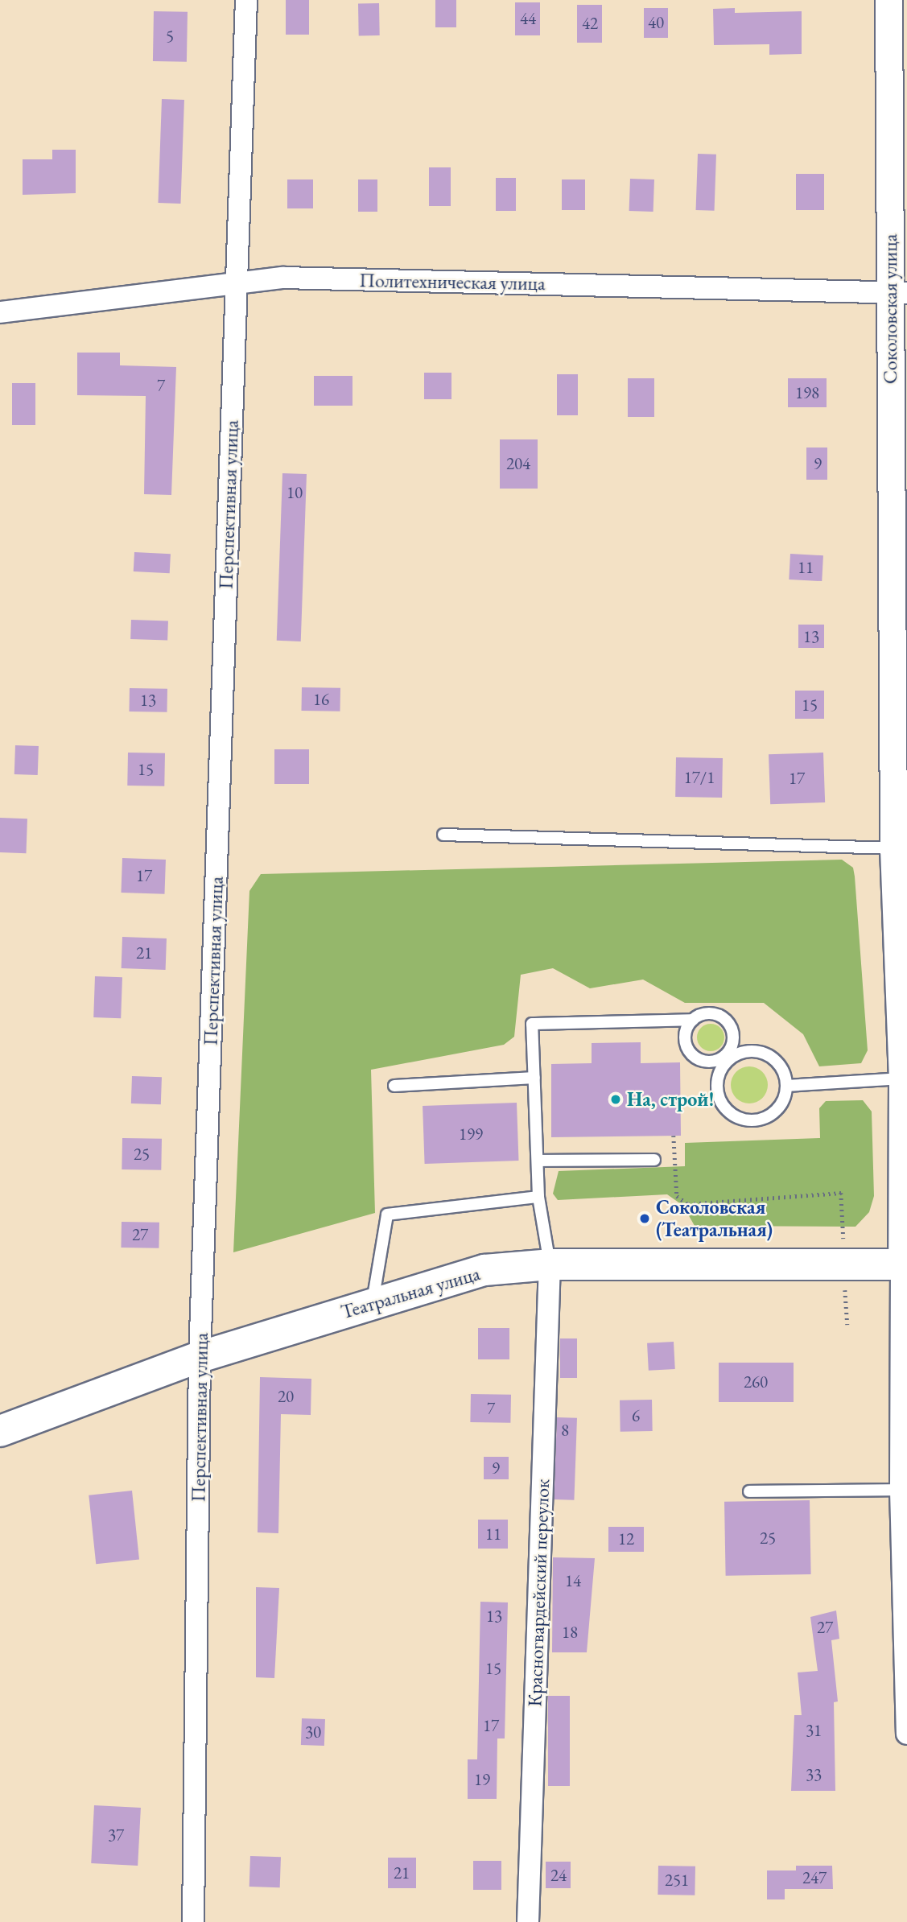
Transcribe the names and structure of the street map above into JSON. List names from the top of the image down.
{
  "streets": {
    "main road": ["Театральная улица"],
    "street": [
      "Политехническая улица",
      "Соколовская улица",
      "Перспективная улица",
      "Красногвардейский переулок"
    ]
  },
  "crossings": [
    ["Политехническая улица", "Соколовская улица"],
    ["Политехническая улица", "Перспективная улица"],
    ["Соколовская улица", "Театральная улица"],
    ["Перспективная улица", "Театральная улица"],
    ["Театральная улица", "Красногвардейский переулок"]
  ],
  "places": ["На, строй!", "Соколовская (Театральная)"],
  "house_numbers": [
    "44",
    "40",
    "42",
    "5",
    "7",
    "198",
    "204",
    "9",
    "10",
    "11",
    "13",
    "16",
    "13",
    "15",
    "15",
    "17/1",
    "17",
    "17",
    "21",
    "199",
    "25",
    "27",
    "260",
    "20",
    "7",
    "6",
    "8",
    "9",
    "11",
    "25",
    "12",
    "14",
    "13",
    "27",
    "18",
    "15",
    "17",
    "31",
    "30",
    "33",
    "19",
    "37",
    "21",
    "24",
    "247",
    "251"
  ]
}
